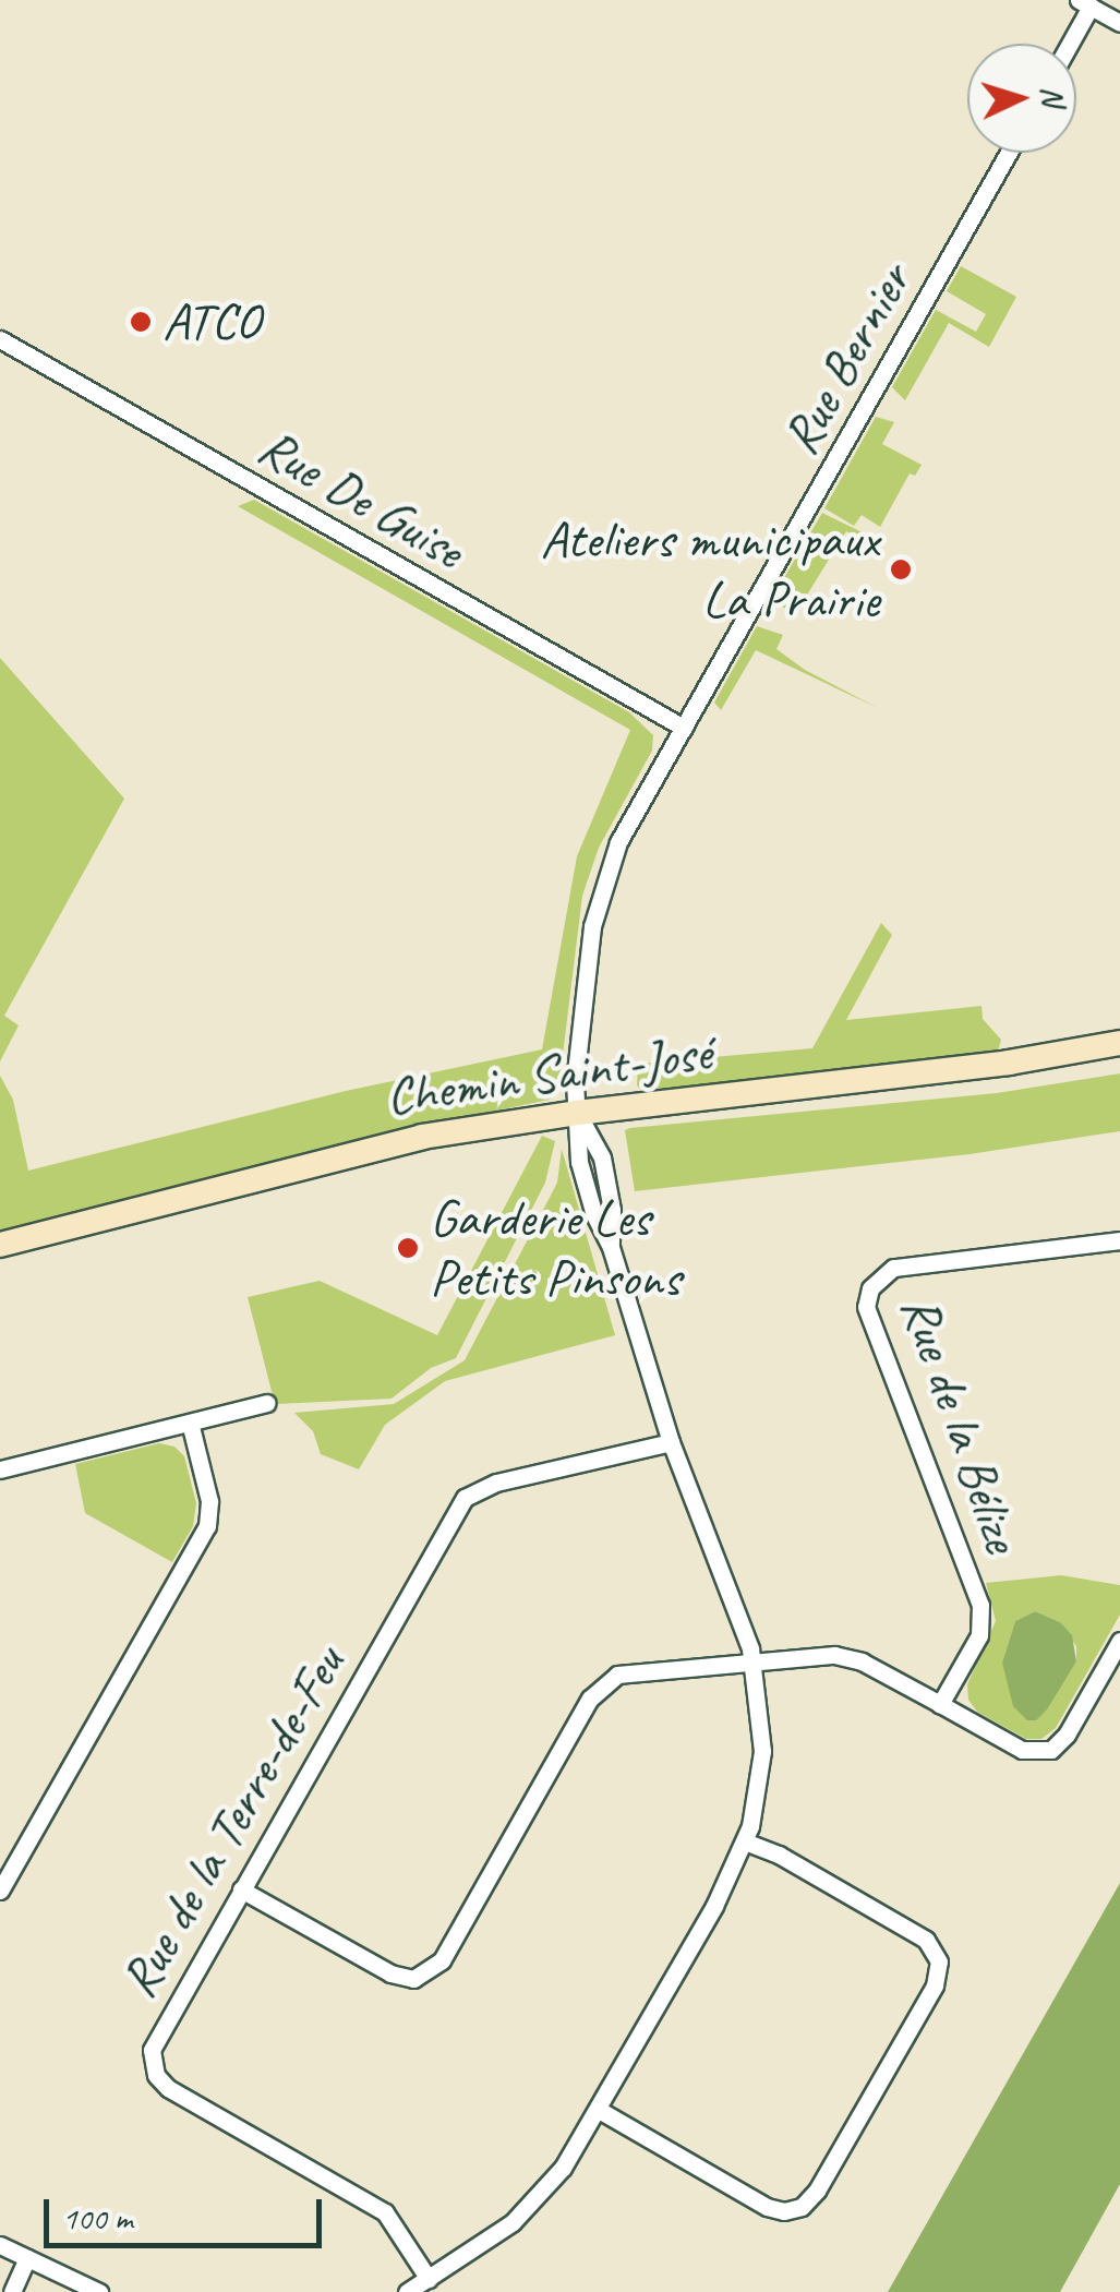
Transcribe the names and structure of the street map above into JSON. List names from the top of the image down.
{
  "streets": {
    "street": [
      "Rue Bernier",
      "Rue De Guise",
      "Chemin Saint-José",
      "Rue de la Bélize",
      "Rue de la Terre-de-Feu"
    ]
  },
  "crossings": [
    ["Rue Bernier", "Rue De Guise"],
    ["Rue Bernier", "Chemin Saint-José"],
    ["Rue Bernier", "Rue de la Terre-de-Feu"]
  ],
  "places": ["ATCO", "Ateliers municipaux La Prairie", "Garderie Les Petits Pinsons"],
  "scale_bar": "100 m",
  "north": "right"
}
